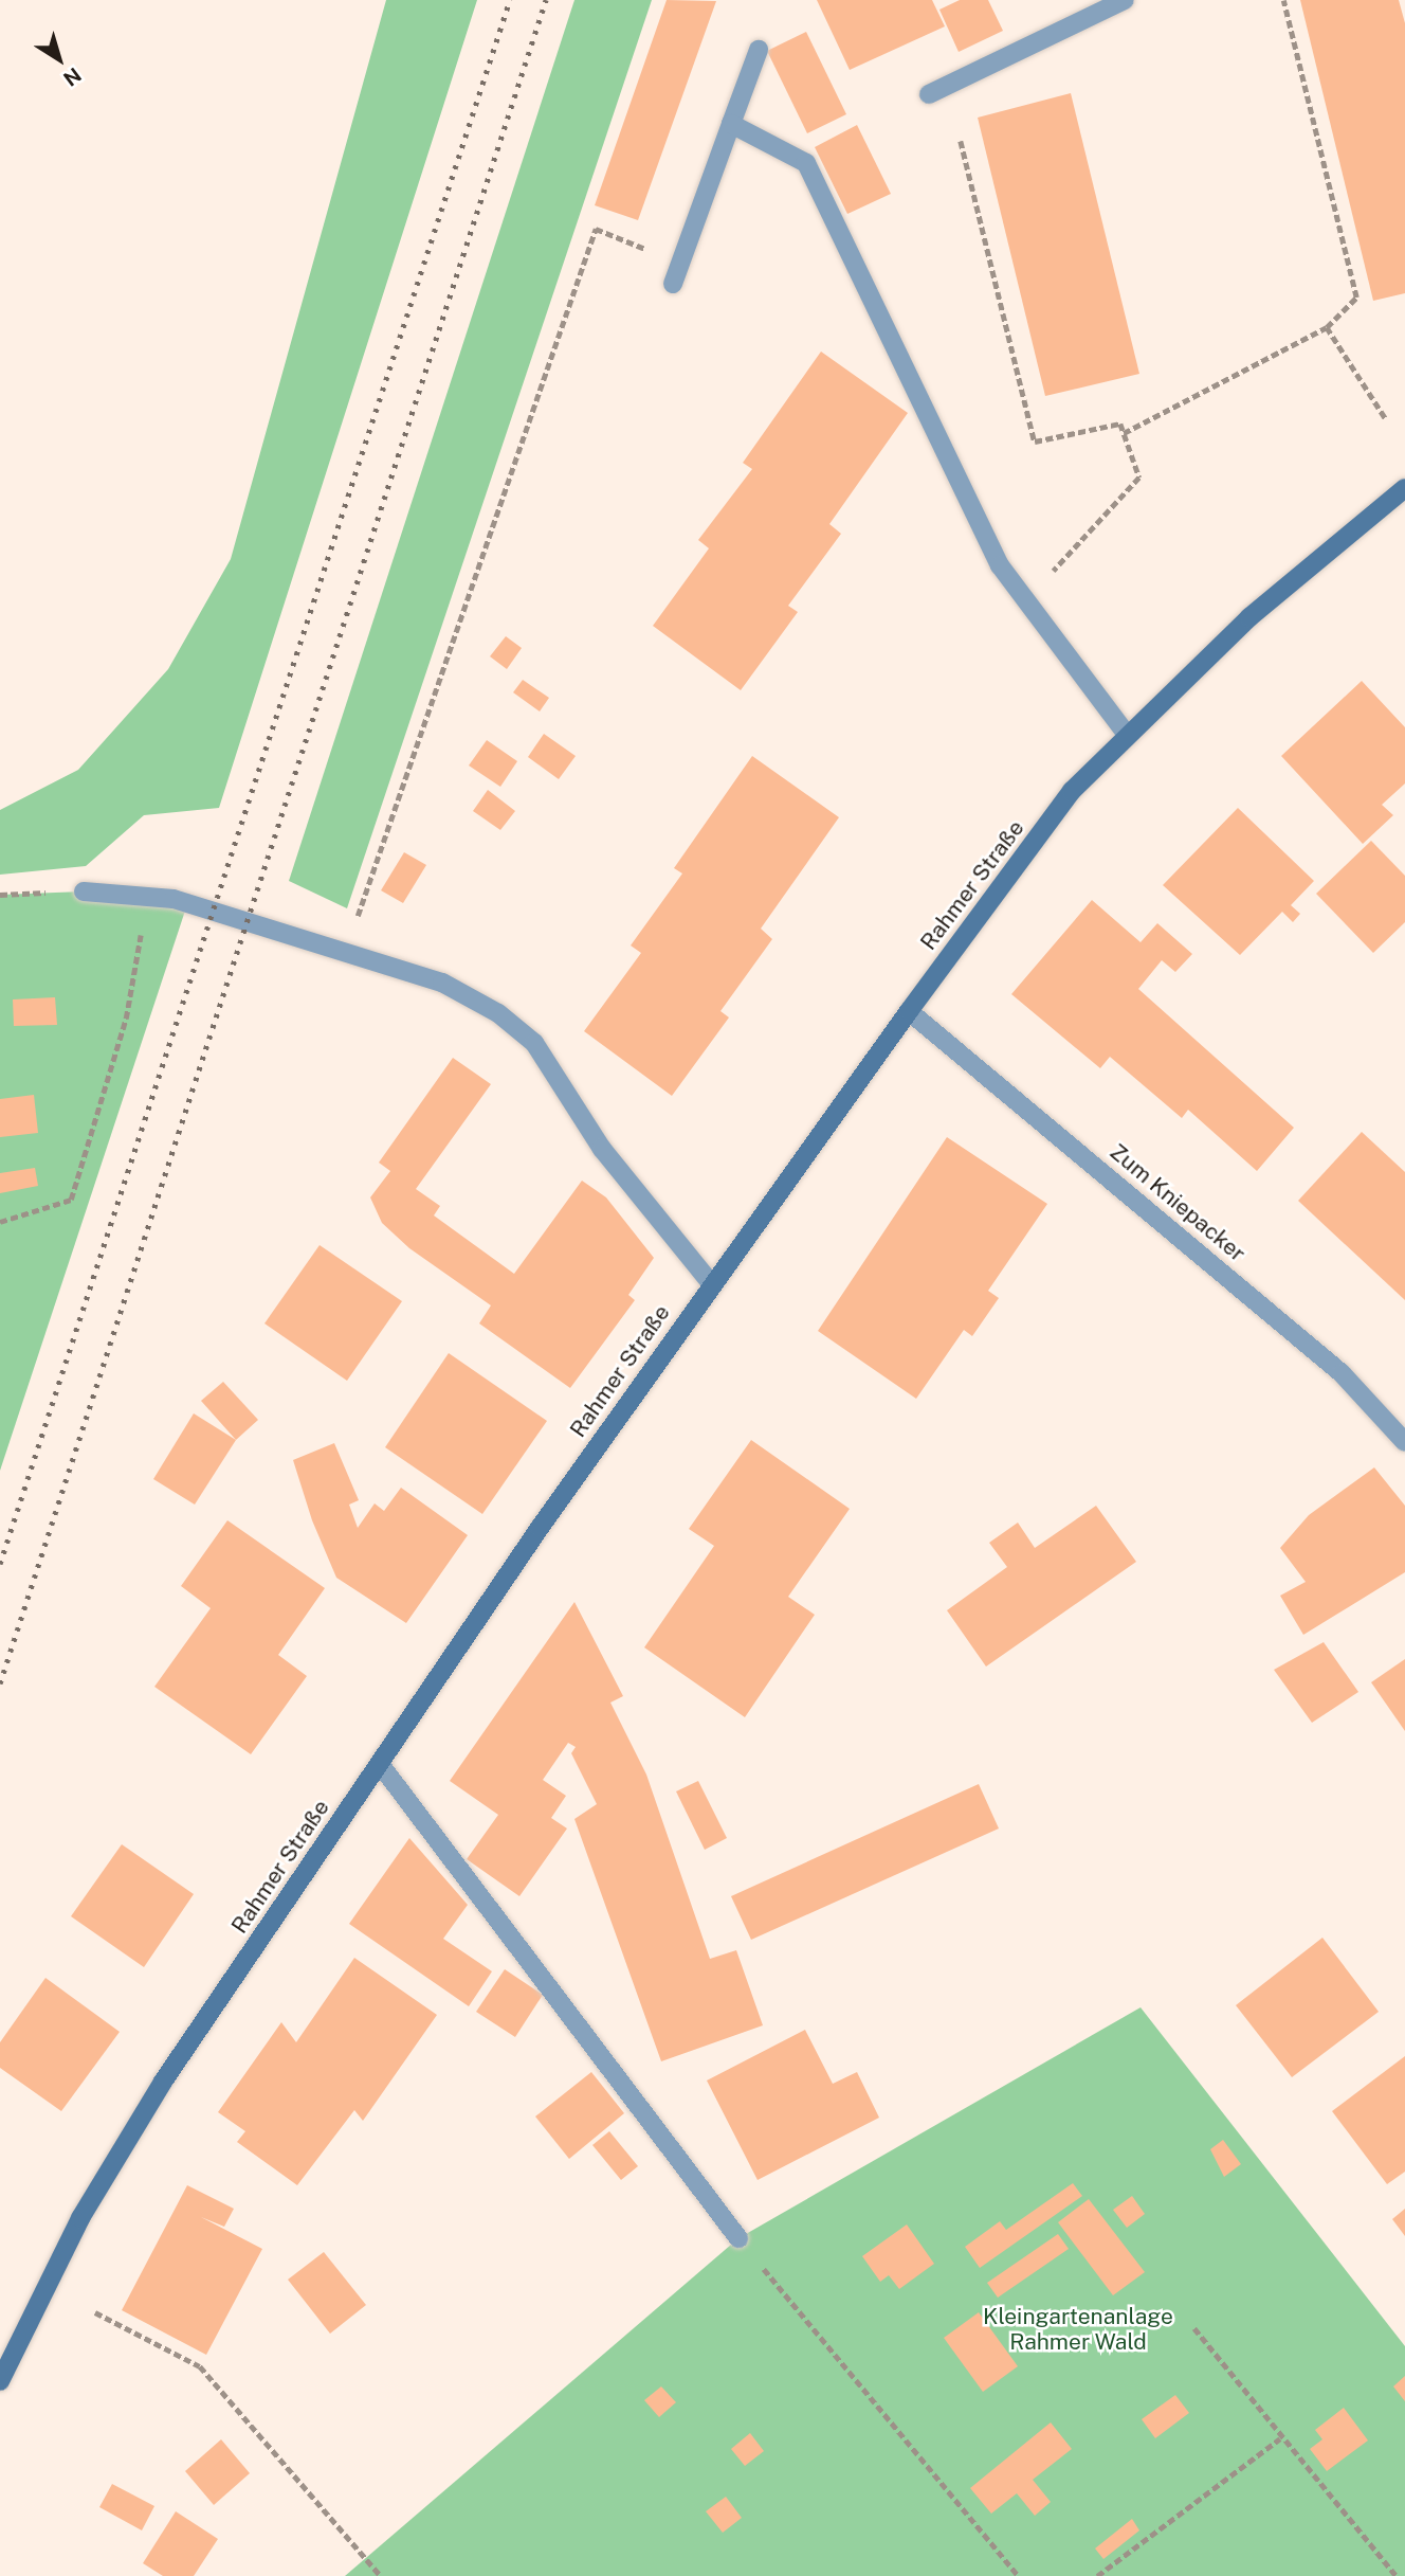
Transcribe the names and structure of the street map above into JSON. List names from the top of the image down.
{
  "streets": {
    "main road": ["Rahmer Straße"],
    "street": ["Zum Kniepacker"]
  },
  "crossings": [
    ["Rahmer Straße", "Zum Kniepacker"]
  ],
  "parks": ["Kleingartenanlage Rahmer Wald"],
  "north": "bottom right"
}
